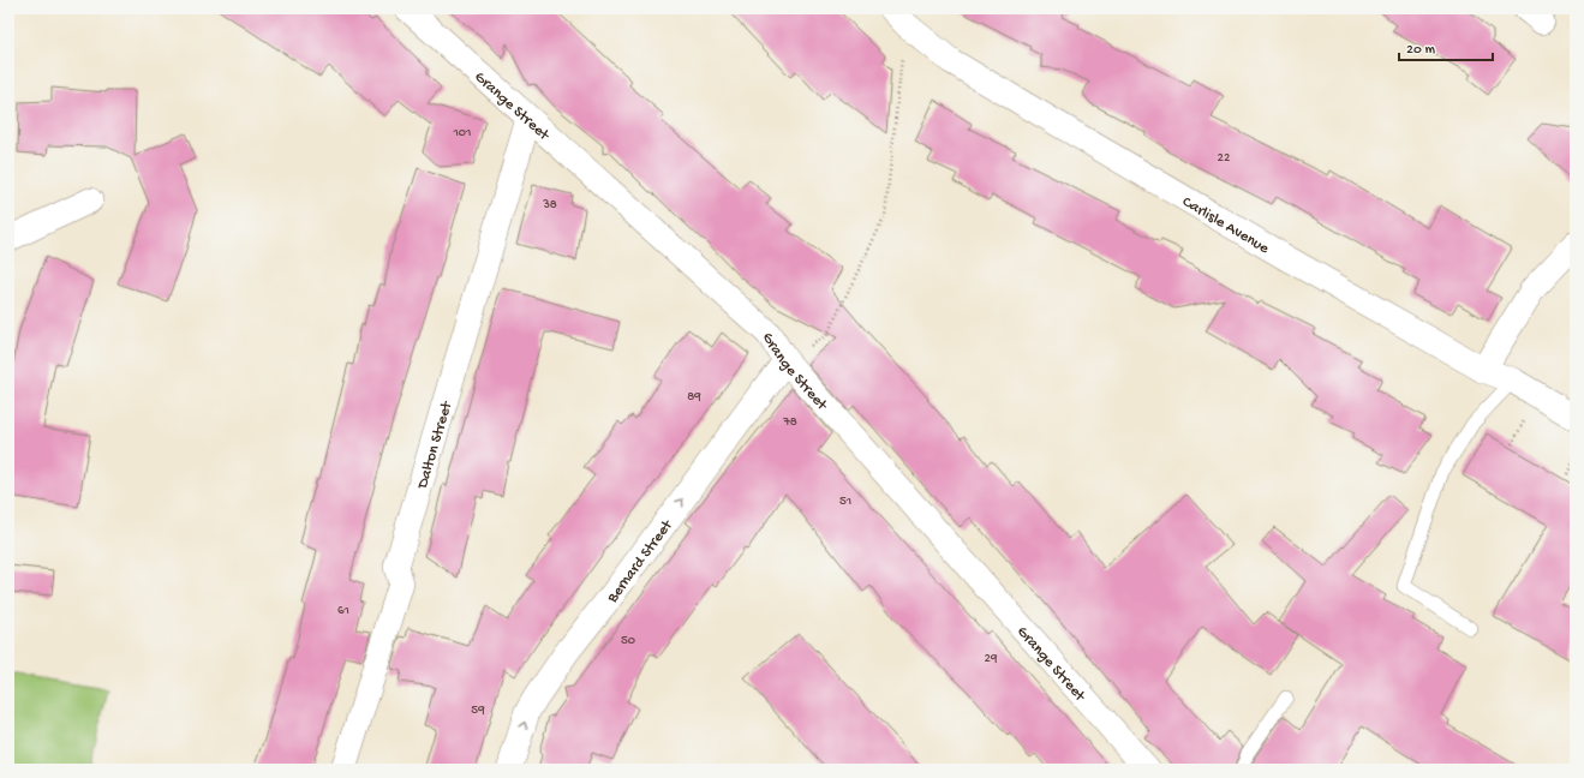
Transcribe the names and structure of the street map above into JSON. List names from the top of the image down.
{
  "streets": {
    "street": [
      "Grange Street",
      "Carlisle Avenue",
      "Dalton Street",
      "Bernard Street"
    ]
  },
  "crossings": [
    ["Grange Street", "Dalton Street"],
    ["Grange Street", "Bernard Street"]
  ],
  "one_way": ["Bernard Street"],
  "house_numbers": [
    "101",
    "22",
    "38",
    "89",
    "78",
    "51",
    "61",
    "50",
    "29",
    "59"
  ],
  "scale_bar": "20 m"
}
